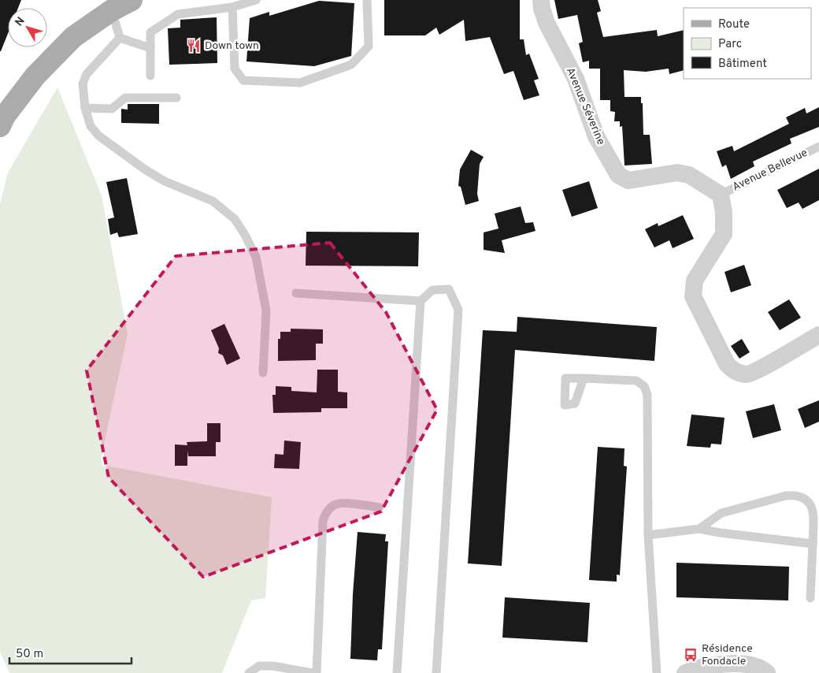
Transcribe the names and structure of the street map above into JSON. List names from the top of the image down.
{
  "streets": {
    "street": ["Avenue Séverine"],
    "lane": ["Avenue Bellevue"]
  },
  "crossings": [
    ["Avenue Séverine", "Avenue Bellevue"]
  ],
  "places": {
    "restaurant": ["Down town"],
    "bus stop": ["Résidence Fondacle"]
  },
  "legend": ["Route", "Parc", "Bâtiment"],
  "scale_bar": "50 m",
  "north": "top left"
}
